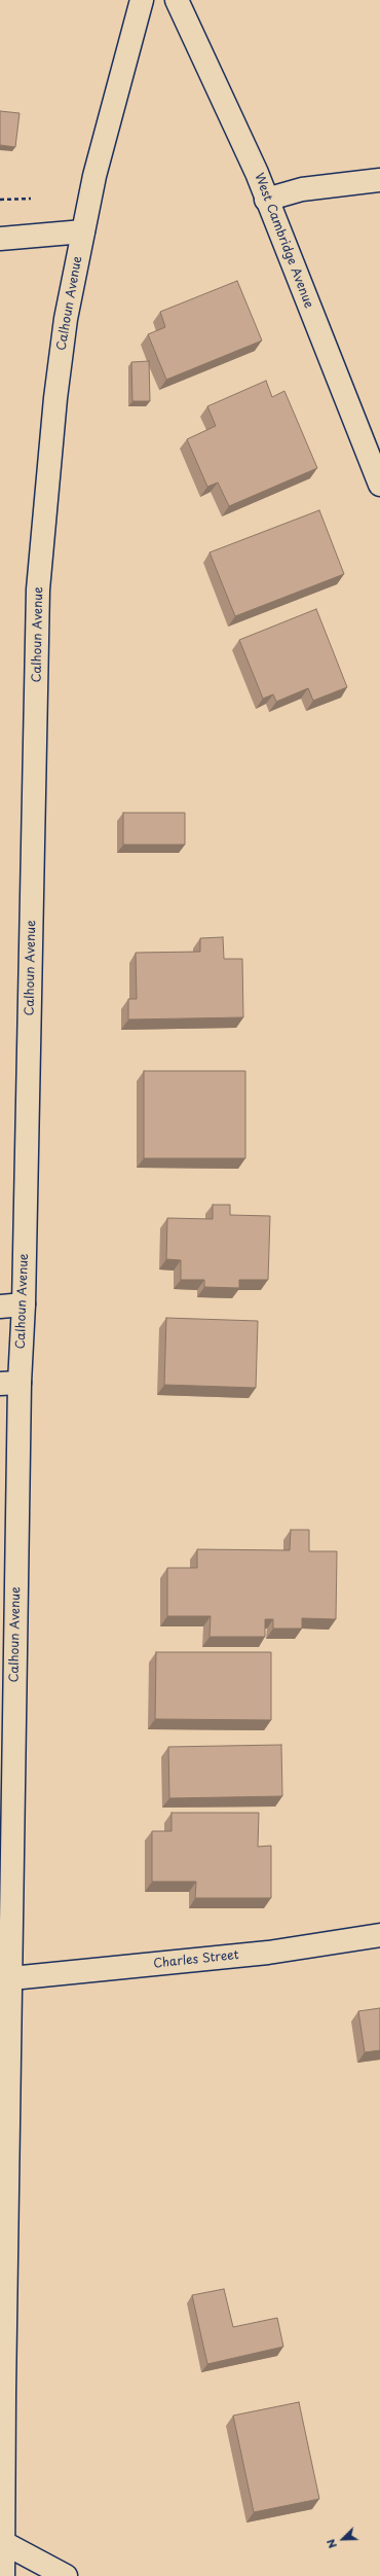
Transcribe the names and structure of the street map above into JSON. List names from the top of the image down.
{
  "streets": {
    "main road": ["West Cambridge Avenue", "Calhoun Avenue", "Charles Street"]
  },
  "crossings": [
    ["Calhoun Avenue", "Charles Street"]
  ],
  "north": "bottom left"
}
